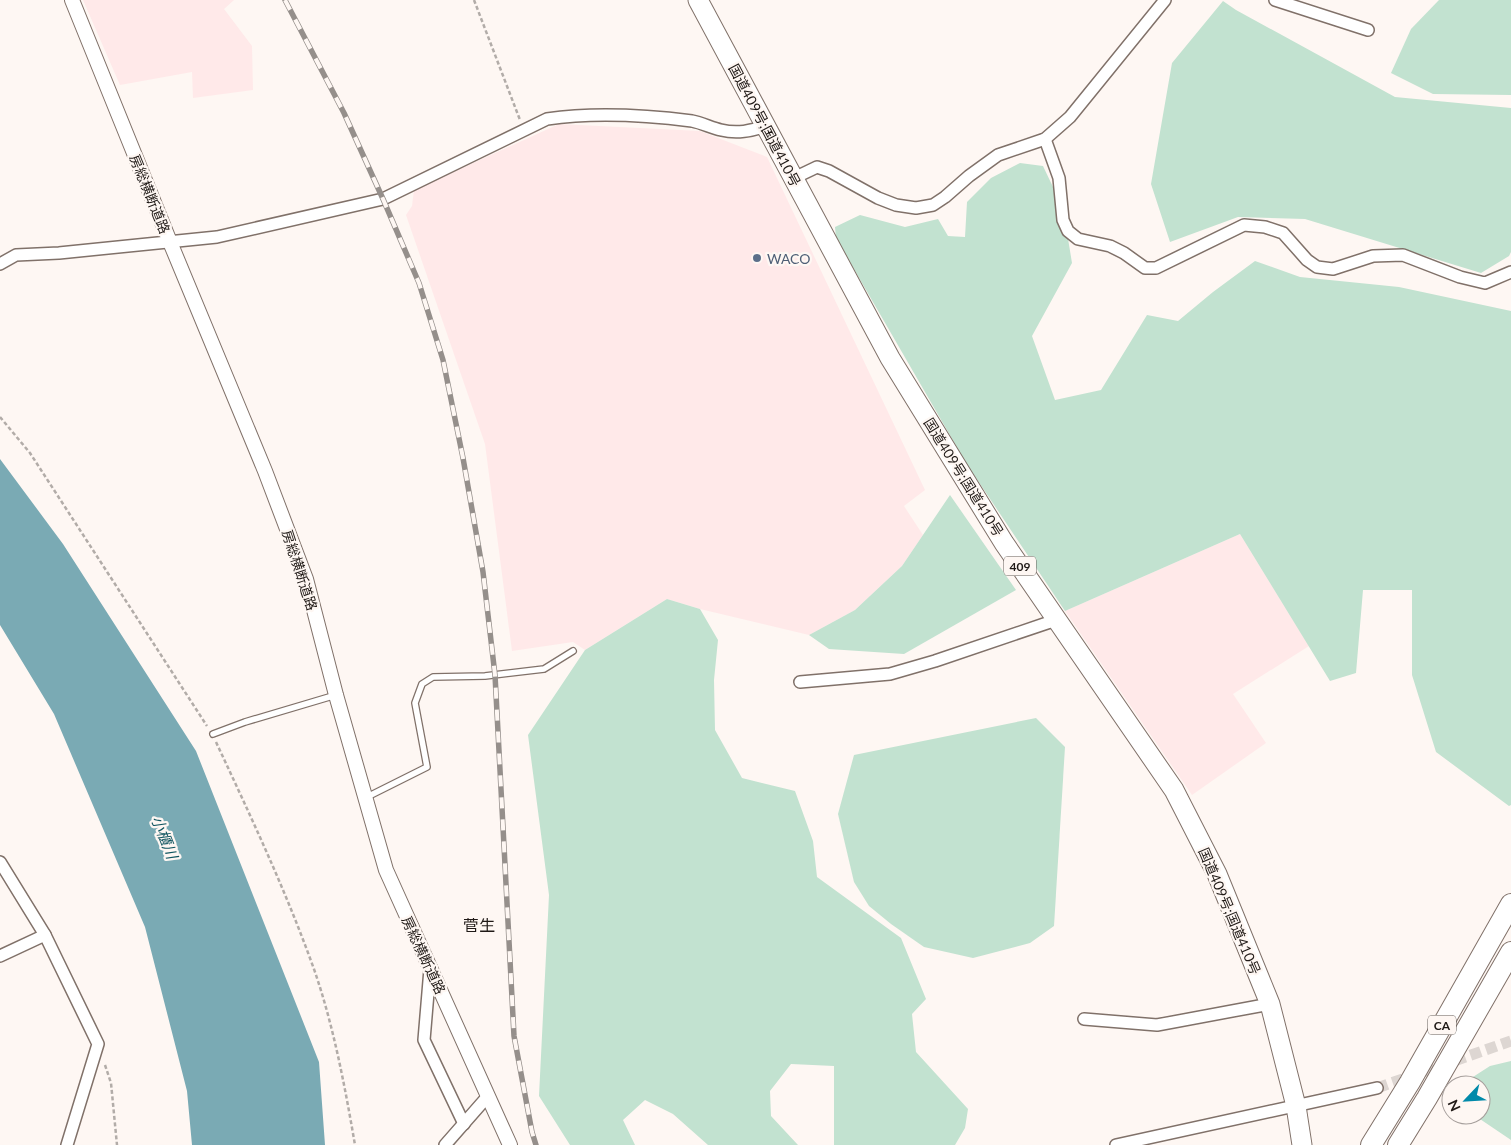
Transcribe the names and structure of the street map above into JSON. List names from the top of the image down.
{
  "streets": {
    "highway": ["国道409号;国道410号", "409", "CA"],
    "street": ["房総横断道路"]
  },
  "districts": ["菅生"],
  "water": ["小櫃川"],
  "places": ["WACO"],
  "north": "bottom left"
}
